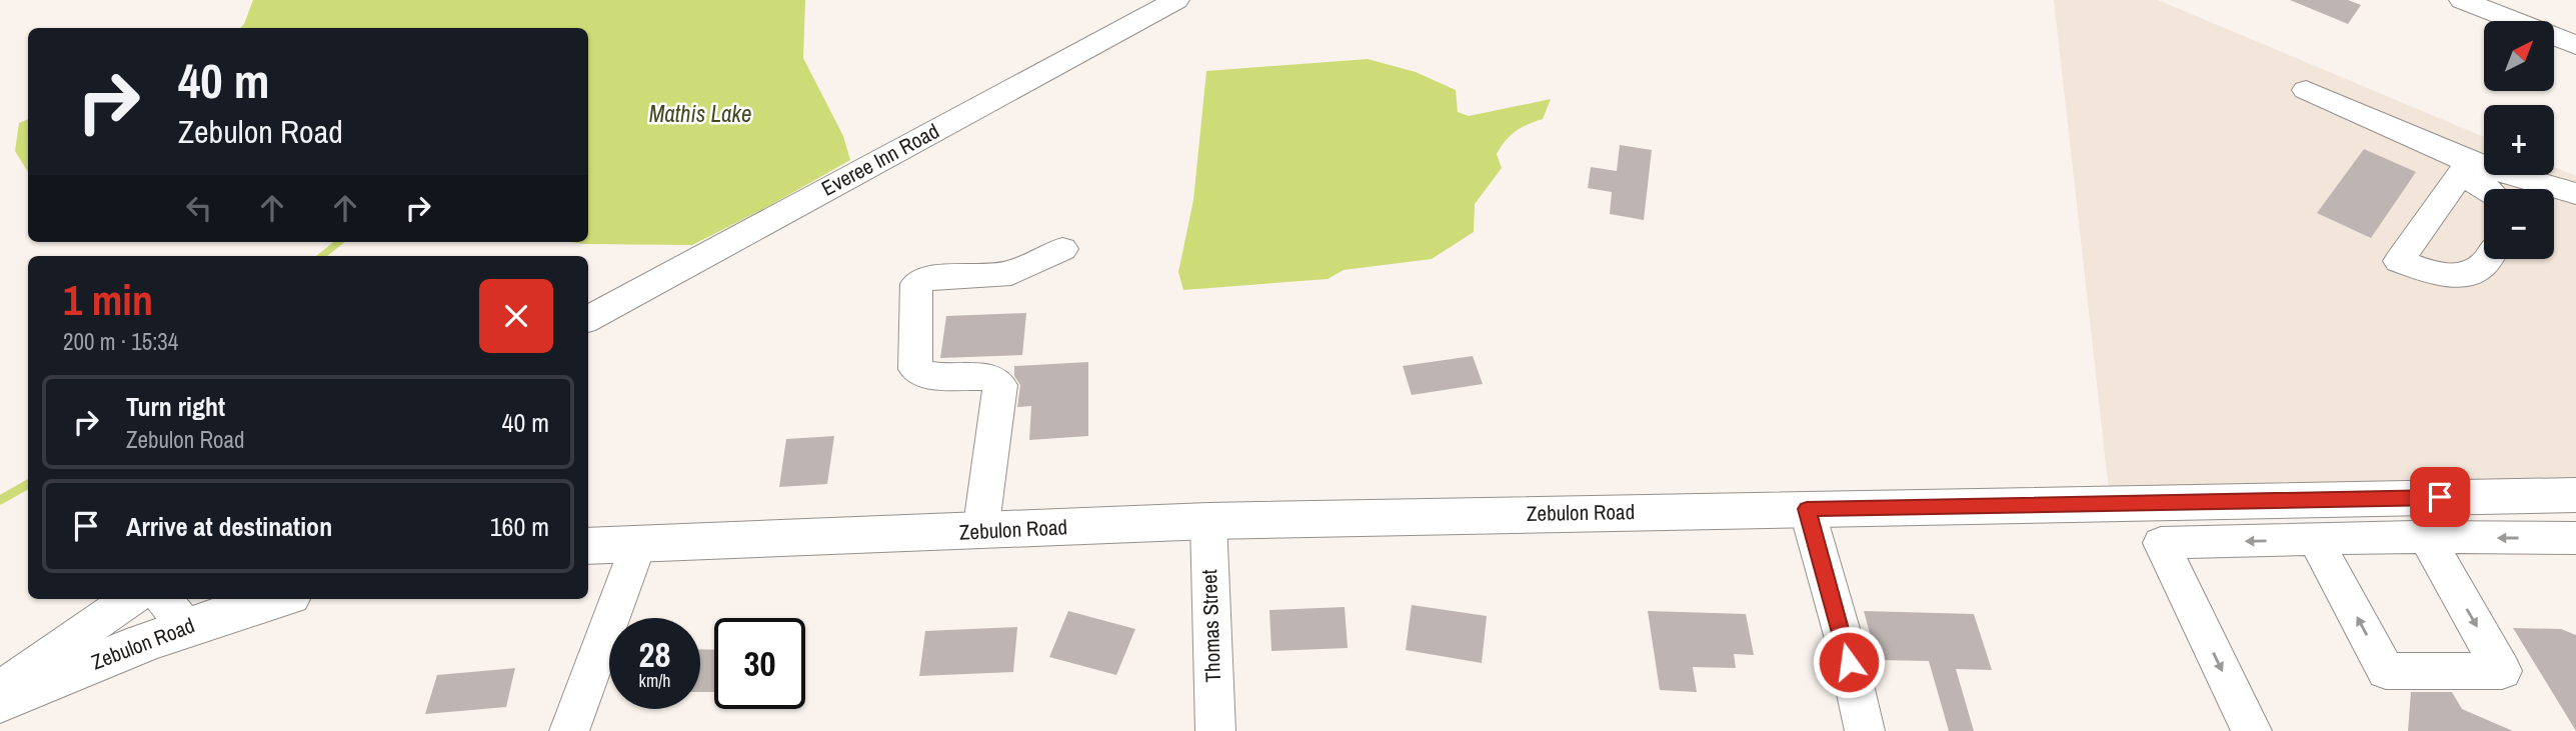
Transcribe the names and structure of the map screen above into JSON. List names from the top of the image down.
{
  "streets": {
    "main road": ["Zebulon Road"],
    "street": ["Everee Inn Road", "Thomas Street"]
  },
  "crossings": [
    ["Zebulon Road", "Thomas Street"]
  ],
  "water": ["Mathis Lake"],
  "north": "top right",
  "page": {
    "map_buttons": ["+", "−"],
    "turn": ["40 m", "Zebulon Road"],
    "heading": ["1 min", "200 m · 15:34"],
    "list": [
      {
        "name": "Turn right",
        "note": "Zebulon Road",
        "value": "40 m"
      },
      {
        "name": "Arrive at destination",
        "value": "160 m"
      }
    ],
    "speed": "28 km/h",
    "limit": "30"
  }
}
